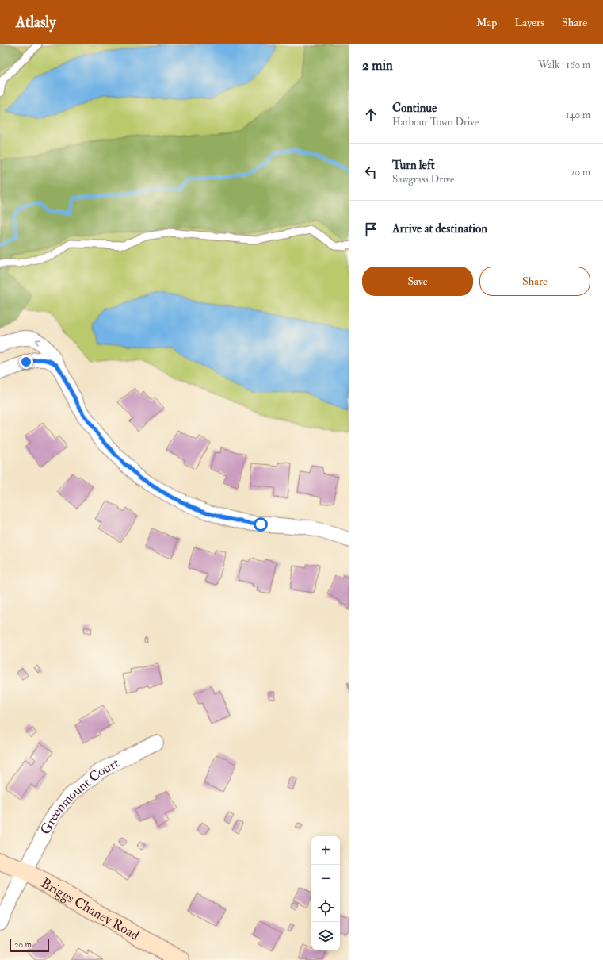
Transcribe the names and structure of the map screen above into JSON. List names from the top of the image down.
{
  "streets": {
    "main road": ["Briggs Chaney Road"],
    "street": ["Greenmount Court"]
  },
  "crossings": [
    ["Greenmount Court", "Briggs Chaney Road"]
  ],
  "scale_bar": "20 m",
  "page": {
    "header": "Atlasly",
    "nav": ["Map", "Layers", "Share"],
    "heading": ["2 min", "Walk · 160 m"],
    "list": [
      ["Continue", "Harbour Town Drive", "140 m"],
      ["Turn left", "Sawgrass Drive", "20 m"],
      "Arrive at destination"
    ],
    "buttons": ["Save", "Share"],
    "map_buttons": ["+", "−"],
    "scale": "20 m"
  }
}
